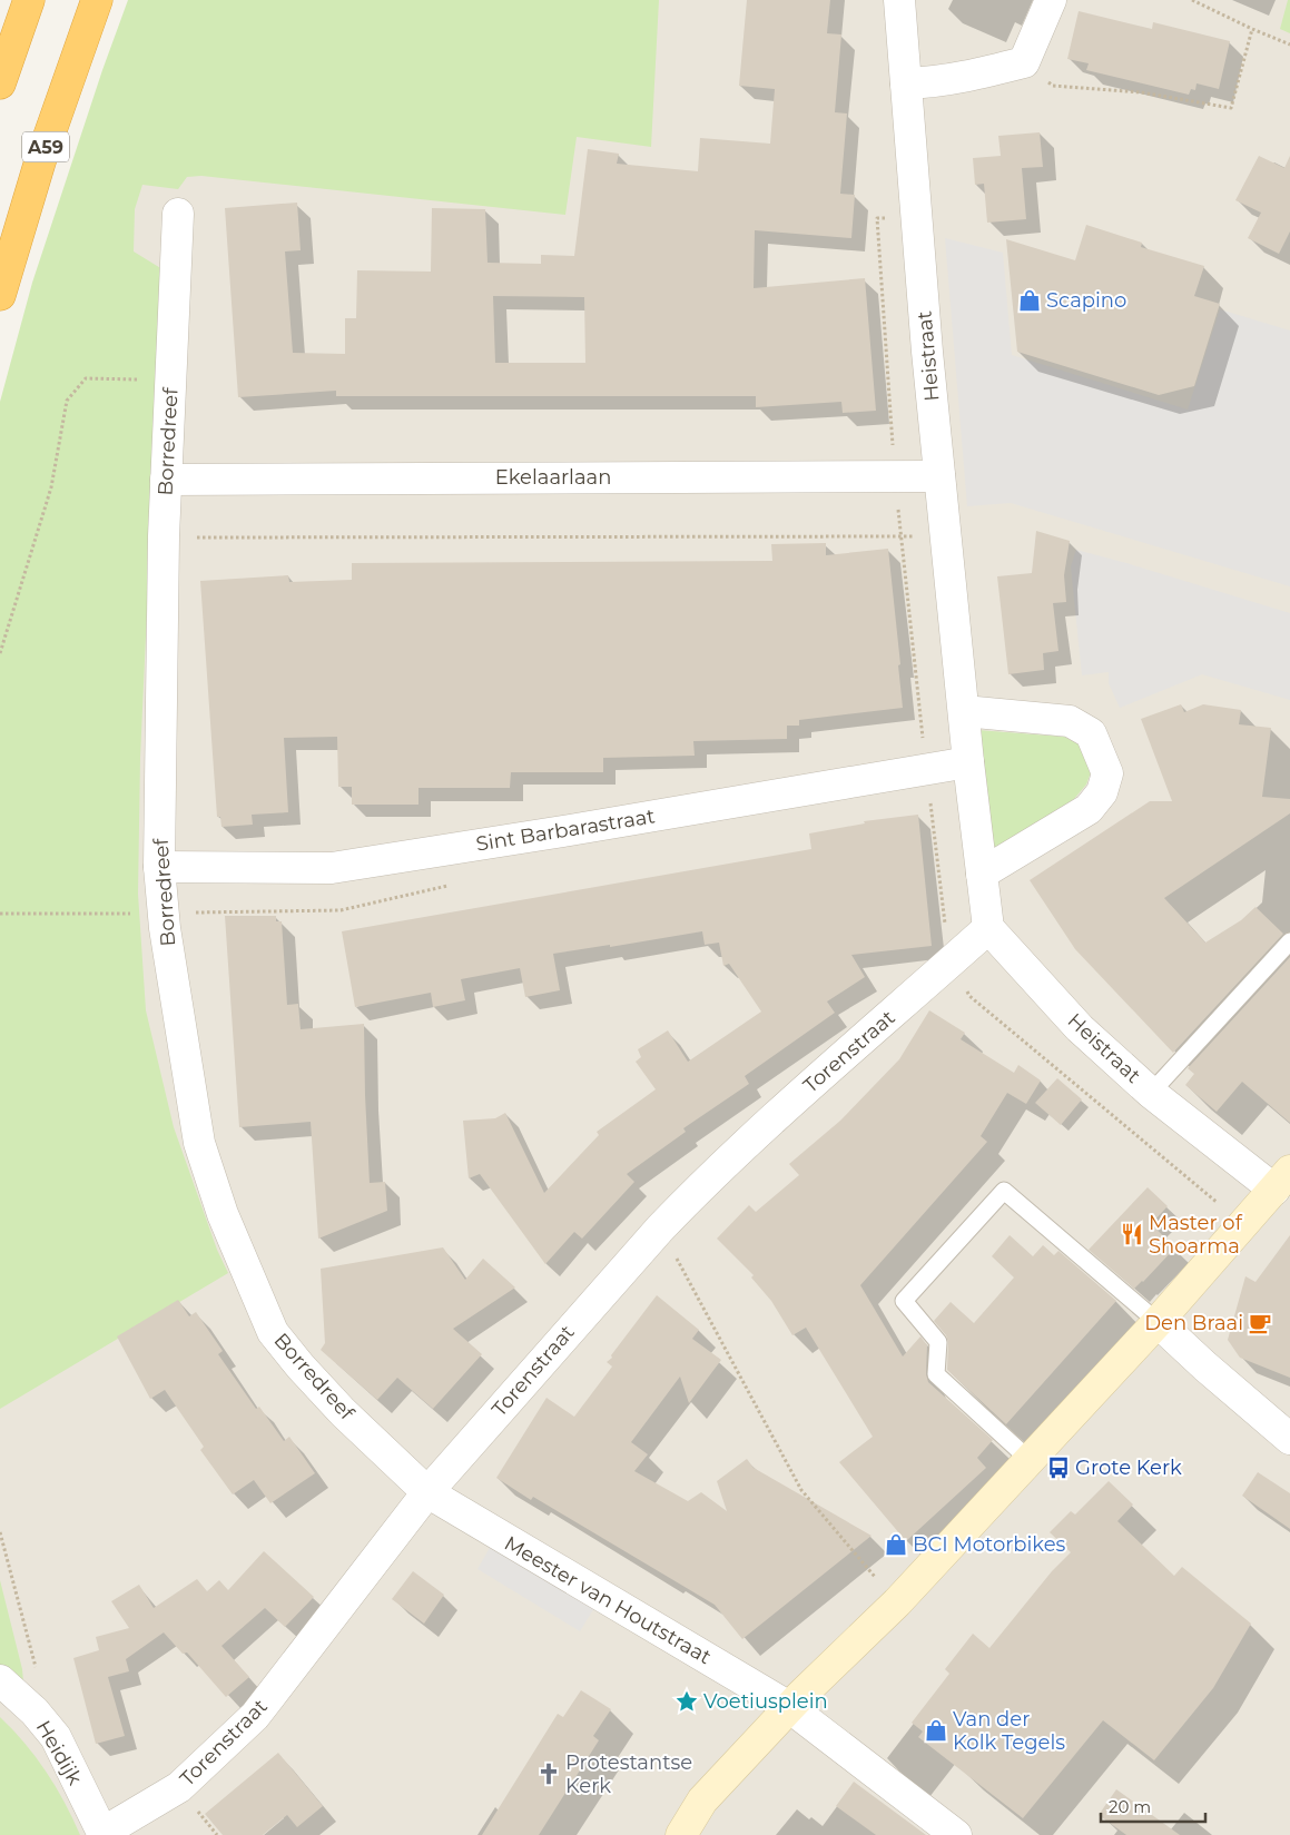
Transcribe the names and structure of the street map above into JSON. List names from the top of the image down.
{
  "streets": {
    "highway": ["A59"],
    "street": [
      "Heistraat",
      "Borredreef",
      "Ekelaarlaan",
      "Sint Barbarastraat",
      "Torenstraat",
      "Meester van Houtstraat",
      "Heidijk"
    ]
  },
  "crossings": [
    ["Heistraat", "Ekelaarlaan"],
    ["Heistraat", "Sint Barbarastraat"],
    ["Heistraat", "Torenstraat"],
    ["Borredreef", "Ekelaarlaan"],
    ["Borredreef", "Sint Barbarastraat"],
    ["Borredreef", "Torenstraat"],
    ["Borredreef", "Meester van Houtstraat"],
    ["Torenstraat", "Meester van Houtstraat"],
    ["Torenstraat", "Heidijk"]
  ],
  "places": {
    "shop": ["Scapino", "BCI Motorbikes", "Van der Kolk Tegels"],
    "restaurant": ["Master of Shoarma"],
    "cafe": ["Den Braai"],
    "bus stop": ["Grote Kerk"],
    "place": ["Voetiusplein"],
    "church": ["Protestantse Kerk"]
  },
  "scale_bar": "20 m"
}
